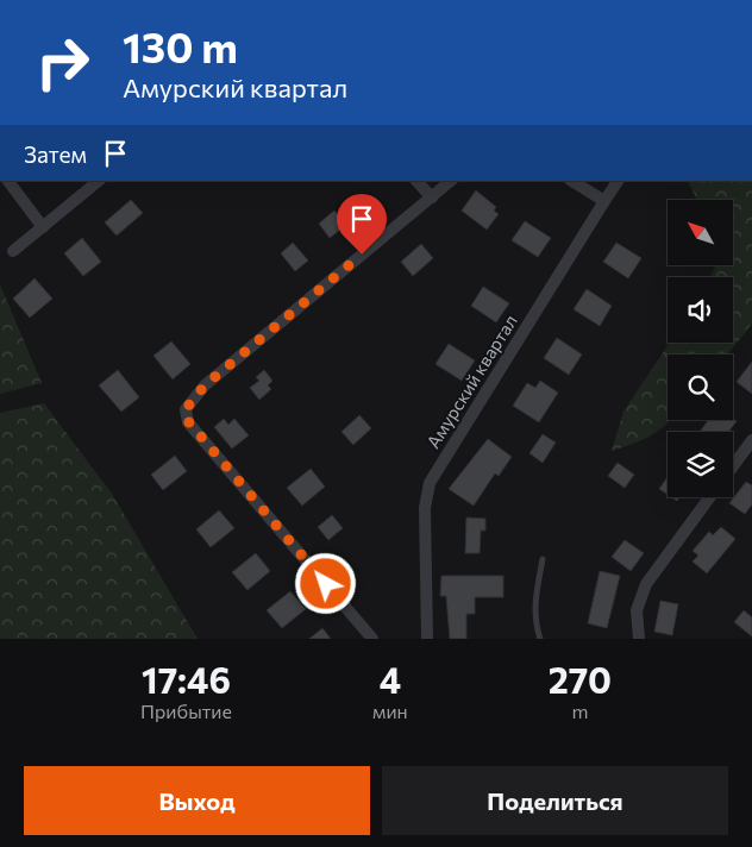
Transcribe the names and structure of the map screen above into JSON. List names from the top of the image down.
{
  "streets": {
    "street": ["Амурский квартал"]
  },
  "north": "top left",
  "page": {
    "turn": ["130 m", "Амурский квартал"],
    "then": "Затем",
    "eta": [
      "17:46",
      "Прибытие",
      "4",
      "мин",
      "270",
      "m"
    ],
    "buttons": ["Выход", "Поделиться"]
  }
}
